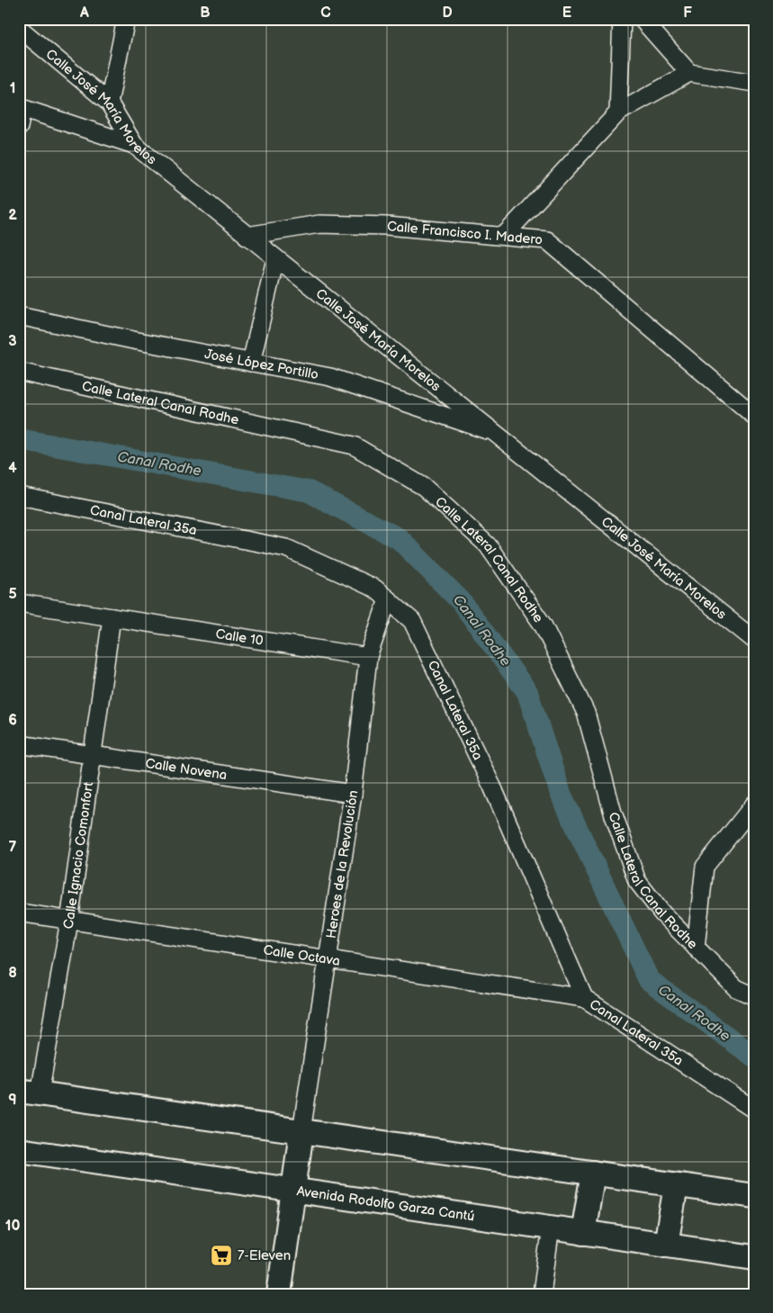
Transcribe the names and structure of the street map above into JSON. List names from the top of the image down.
{
  "streets": {
    "main road": ["Avenida Rodolfo Garza Cantú"],
    "street": [
      "Calle José María Morelos",
      "Calle Francisco I. Madero",
      "José López Portillo",
      "Calle Lateral Canal Rodhe",
      "Canal Lateral 35a",
      "Calle 10",
      "Calle Novena",
      "Calle Ignacio Comonfort",
      "Heroes de la Revolución",
      "Calle Octava"
    ]
  },
  "crossings": [
    ["Calle José María Morelos", "Calle Francisco I. Madero"],
    ["Calle José María Morelos", "José López Portillo"],
    ["Canal Lateral 35a", "Heroes de la Revolución"],
    ["Canal Lateral 35a", "Calle Octava"],
    ["Calle 10", "Calle Ignacio Comonfort"],
    ["Calle 10", "Heroes de la Revolución"],
    ["Calle Novena", "Calle Ignacio Comonfort"],
    ["Calle Novena", "Heroes de la Revolución"],
    ["Calle Ignacio Comonfort", "Calle Octava"],
    ["Heroes de la Revolución", "Calle Octava"]
  ],
  "water": ["Canal Rodhe"],
  "places": {
    "supermarket": ["7-Eleven"]
  },
  "grid": {
    "columns": [
      "A",
      "B",
      "C",
      "D",
      "E",
      "F"
    ],
    "rows": [
      "1",
      "2",
      "3",
      "4",
      "5",
      "6",
      "7",
      "8",
      "9",
      "10"
    ]
  }
}
